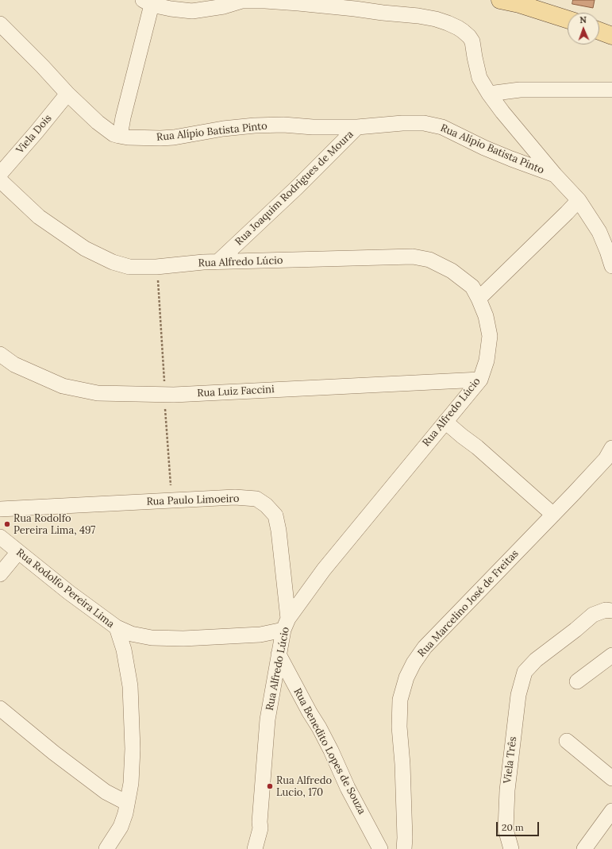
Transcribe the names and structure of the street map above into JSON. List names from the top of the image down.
{
  "streets": {
    "street": [
      "Rua Alípio Batista Pinto",
      "Viela Dois",
      "Rua Joaquim Rodrigues de Moura",
      "Rua Alfredo Lúcio",
      "Rua Luiz Faccini",
      "Rua Paulo Limoeiro",
      "Rua Rodolfo Pereira Lima",
      "Rua Marcelino José de Freitas",
      "Rua Benedito Lopes de Souza",
      "Viela Três"
    ]
  },
  "crossings": [
    ["Rua Alípio Batista Pinto", "Viela Dois"],
    ["Rua Alípio Batista Pinto", "Rua Joaquim Rodrigues de Moura"],
    ["Rua Joaquim Rodrigues de Moura", "Rua Alfredo Lúcio"],
    ["Rua Alfredo Lúcio", "Rua Luiz Faccini"],
    ["Rua Alfredo Lúcio", "Rua Paulo Limoeiro"],
    ["Rua Alfredo Lúcio", "Rua Benedito Lopes de Souza"]
  ],
  "places": ["Rua Rodolfo Pereira Lima, 497", "Rua Alfredo Lucio, 170"],
  "scale_bar": "20 m",
  "north": "top"
}
